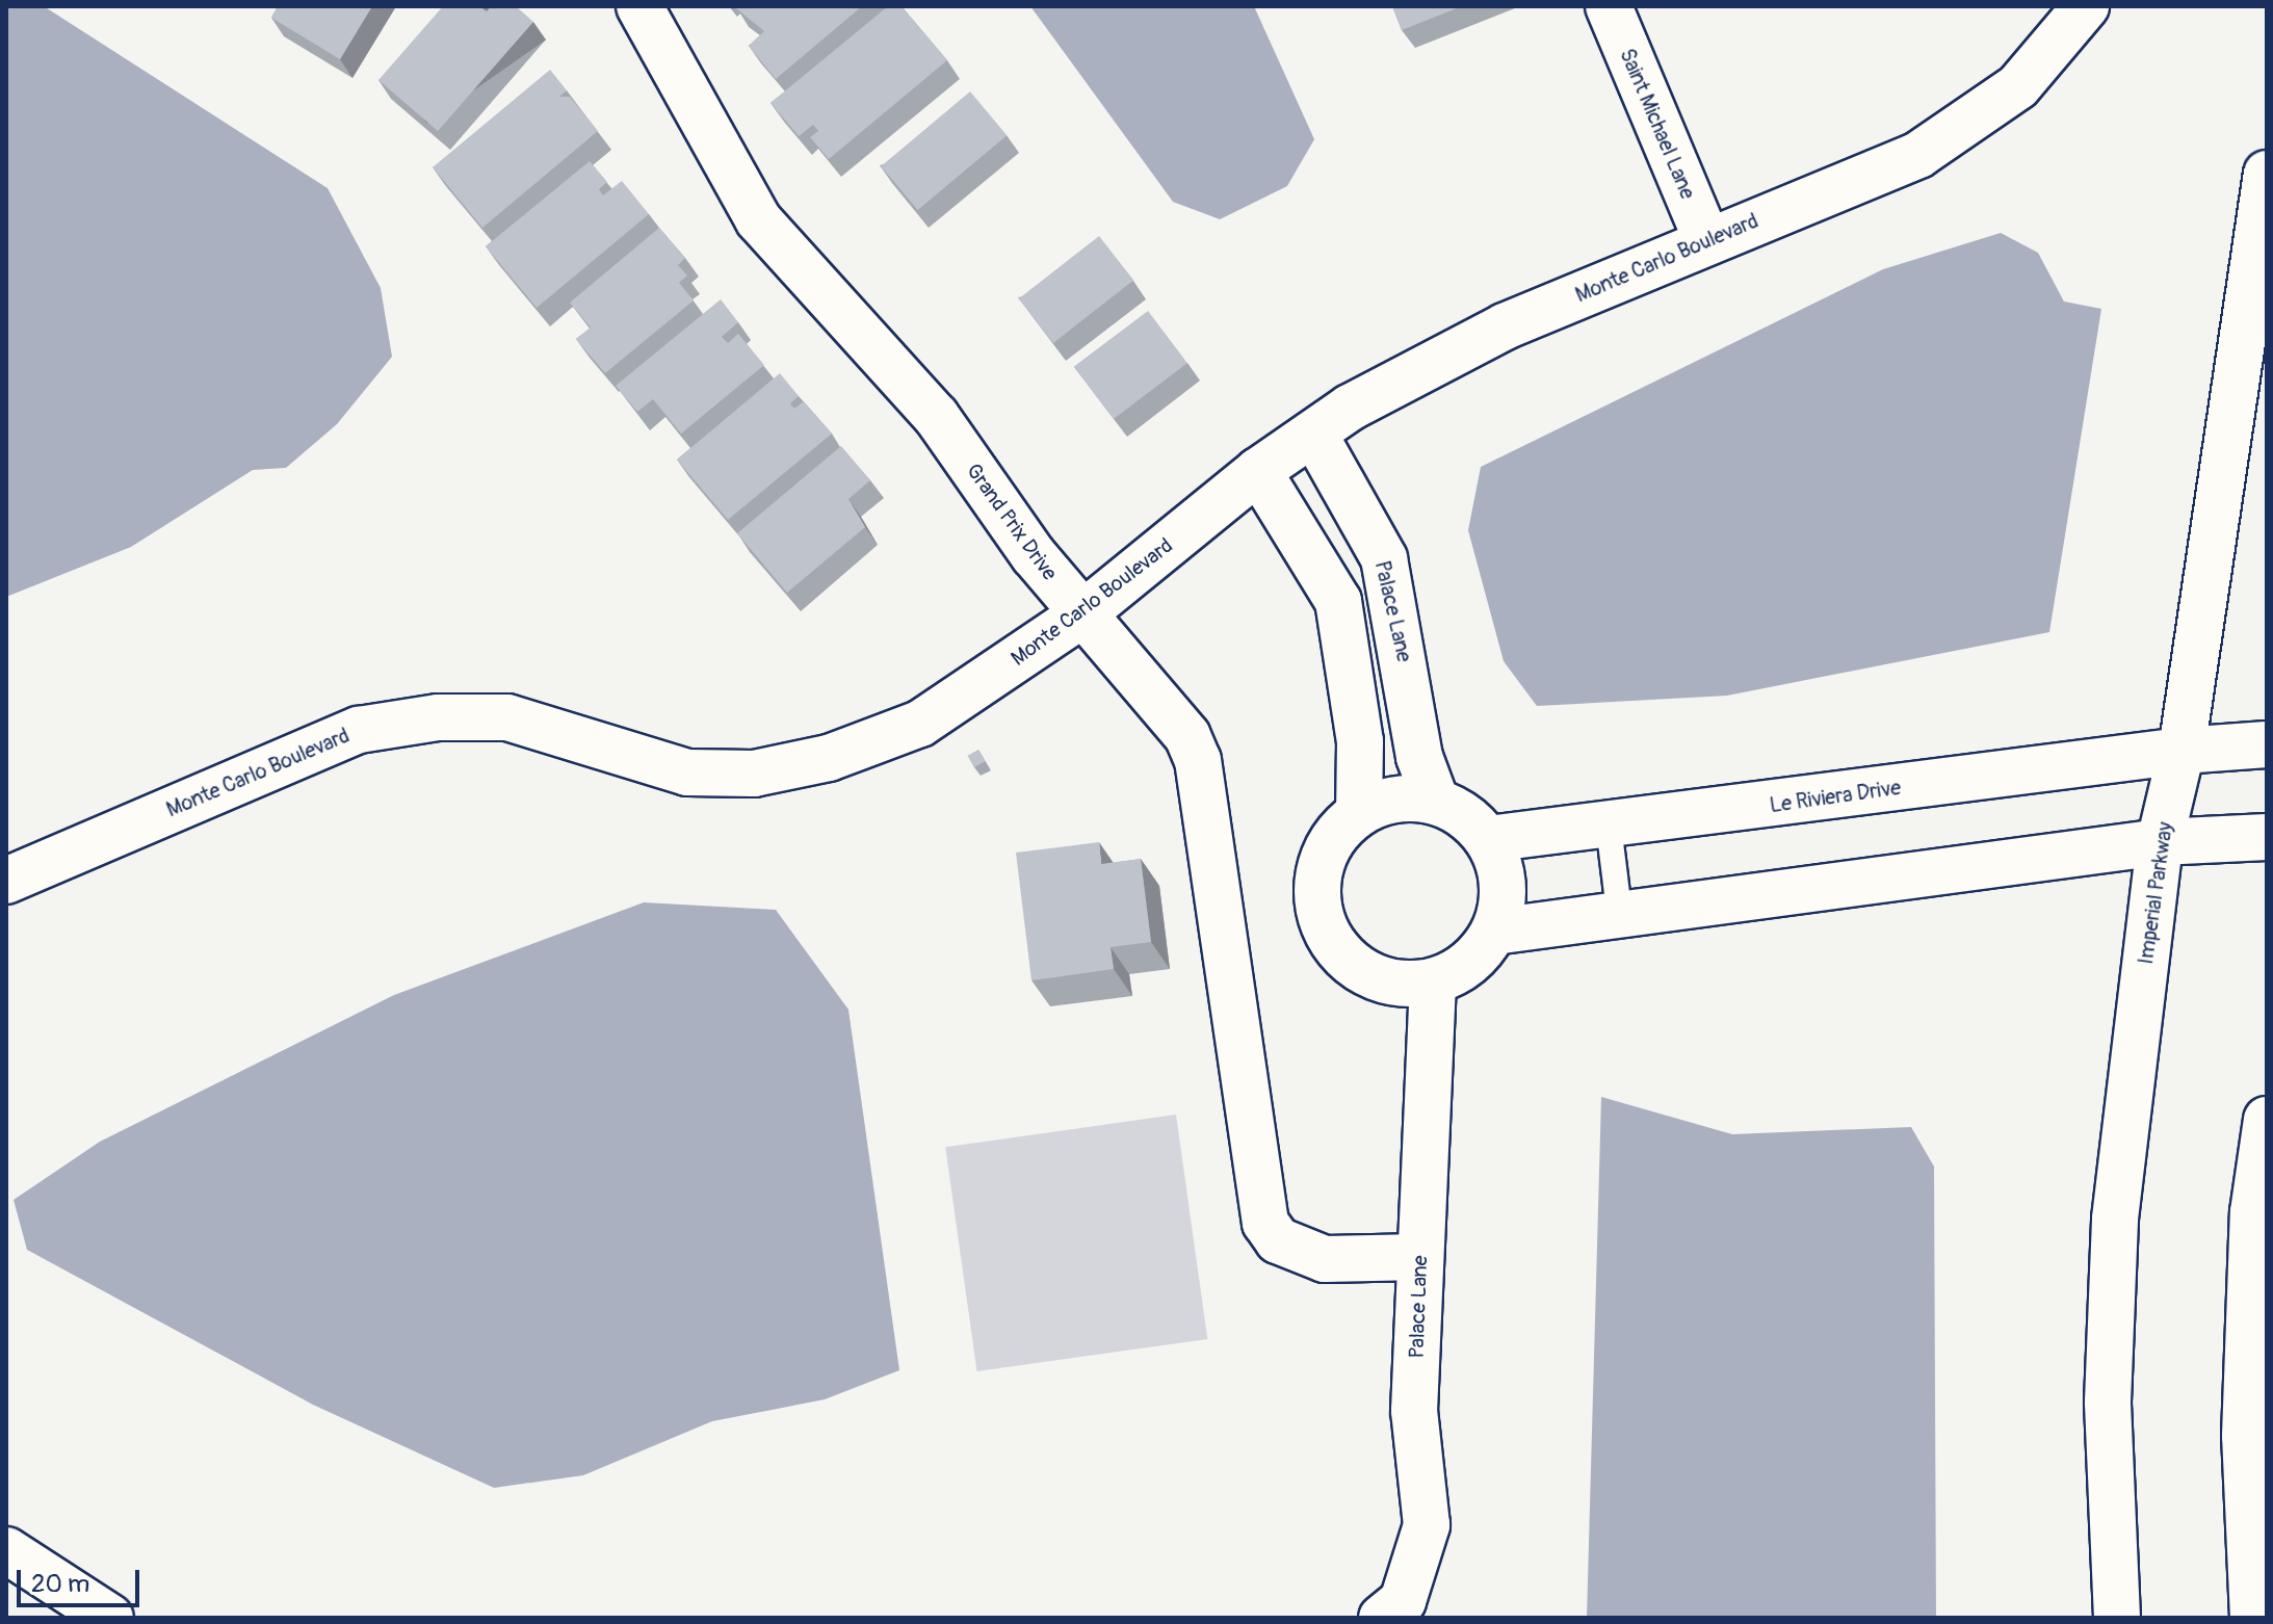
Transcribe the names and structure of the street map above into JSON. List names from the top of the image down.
{
  "streets": {
    "street": [
      "Saint Michael Lane",
      "Monte Carlo Boulevard",
      "Grand Prix Drive",
      "Palace Lane",
      "Le Riviera Drive",
      "Imperial Parkway"
    ]
  },
  "crossings": [
    ["Saint Michael Lane", "Monte Carlo Boulevard"],
    ["Monte Carlo Boulevard", "Grand Prix Drive"],
    ["Monte Carlo Boulevard", "Palace Lane"],
    ["Grand Prix Drive", "Palace Lane"],
    ["Palace Lane", "Le Riviera Drive"],
    ["Le Riviera Drive", "Imperial Parkway"]
  ],
  "scale_bar": "20 m"
}
